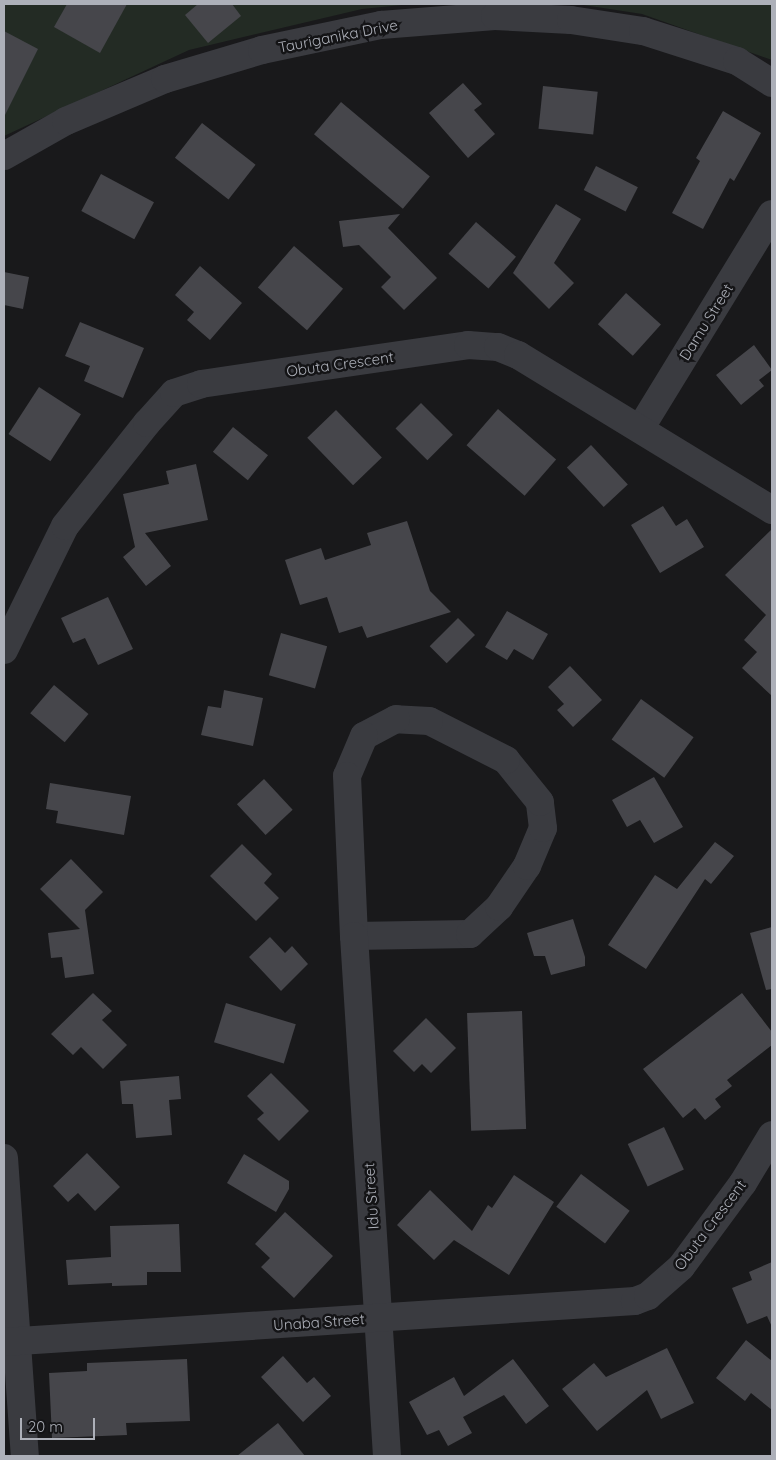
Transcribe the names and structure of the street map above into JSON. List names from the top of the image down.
{
  "streets": {
    "street": [
      "Tauriganika Drive",
      "Damu Street",
      "Obuta Crescent",
      "Idu Street",
      "Unaba Street"
    ]
  },
  "crossings": [
    ["Damu Street", "Obuta Crescent"],
    ["Obuta Crescent", "Unaba Street"],
    ["Idu Street", "Unaba Street"]
  ],
  "scale_bar": "20 m"
}
